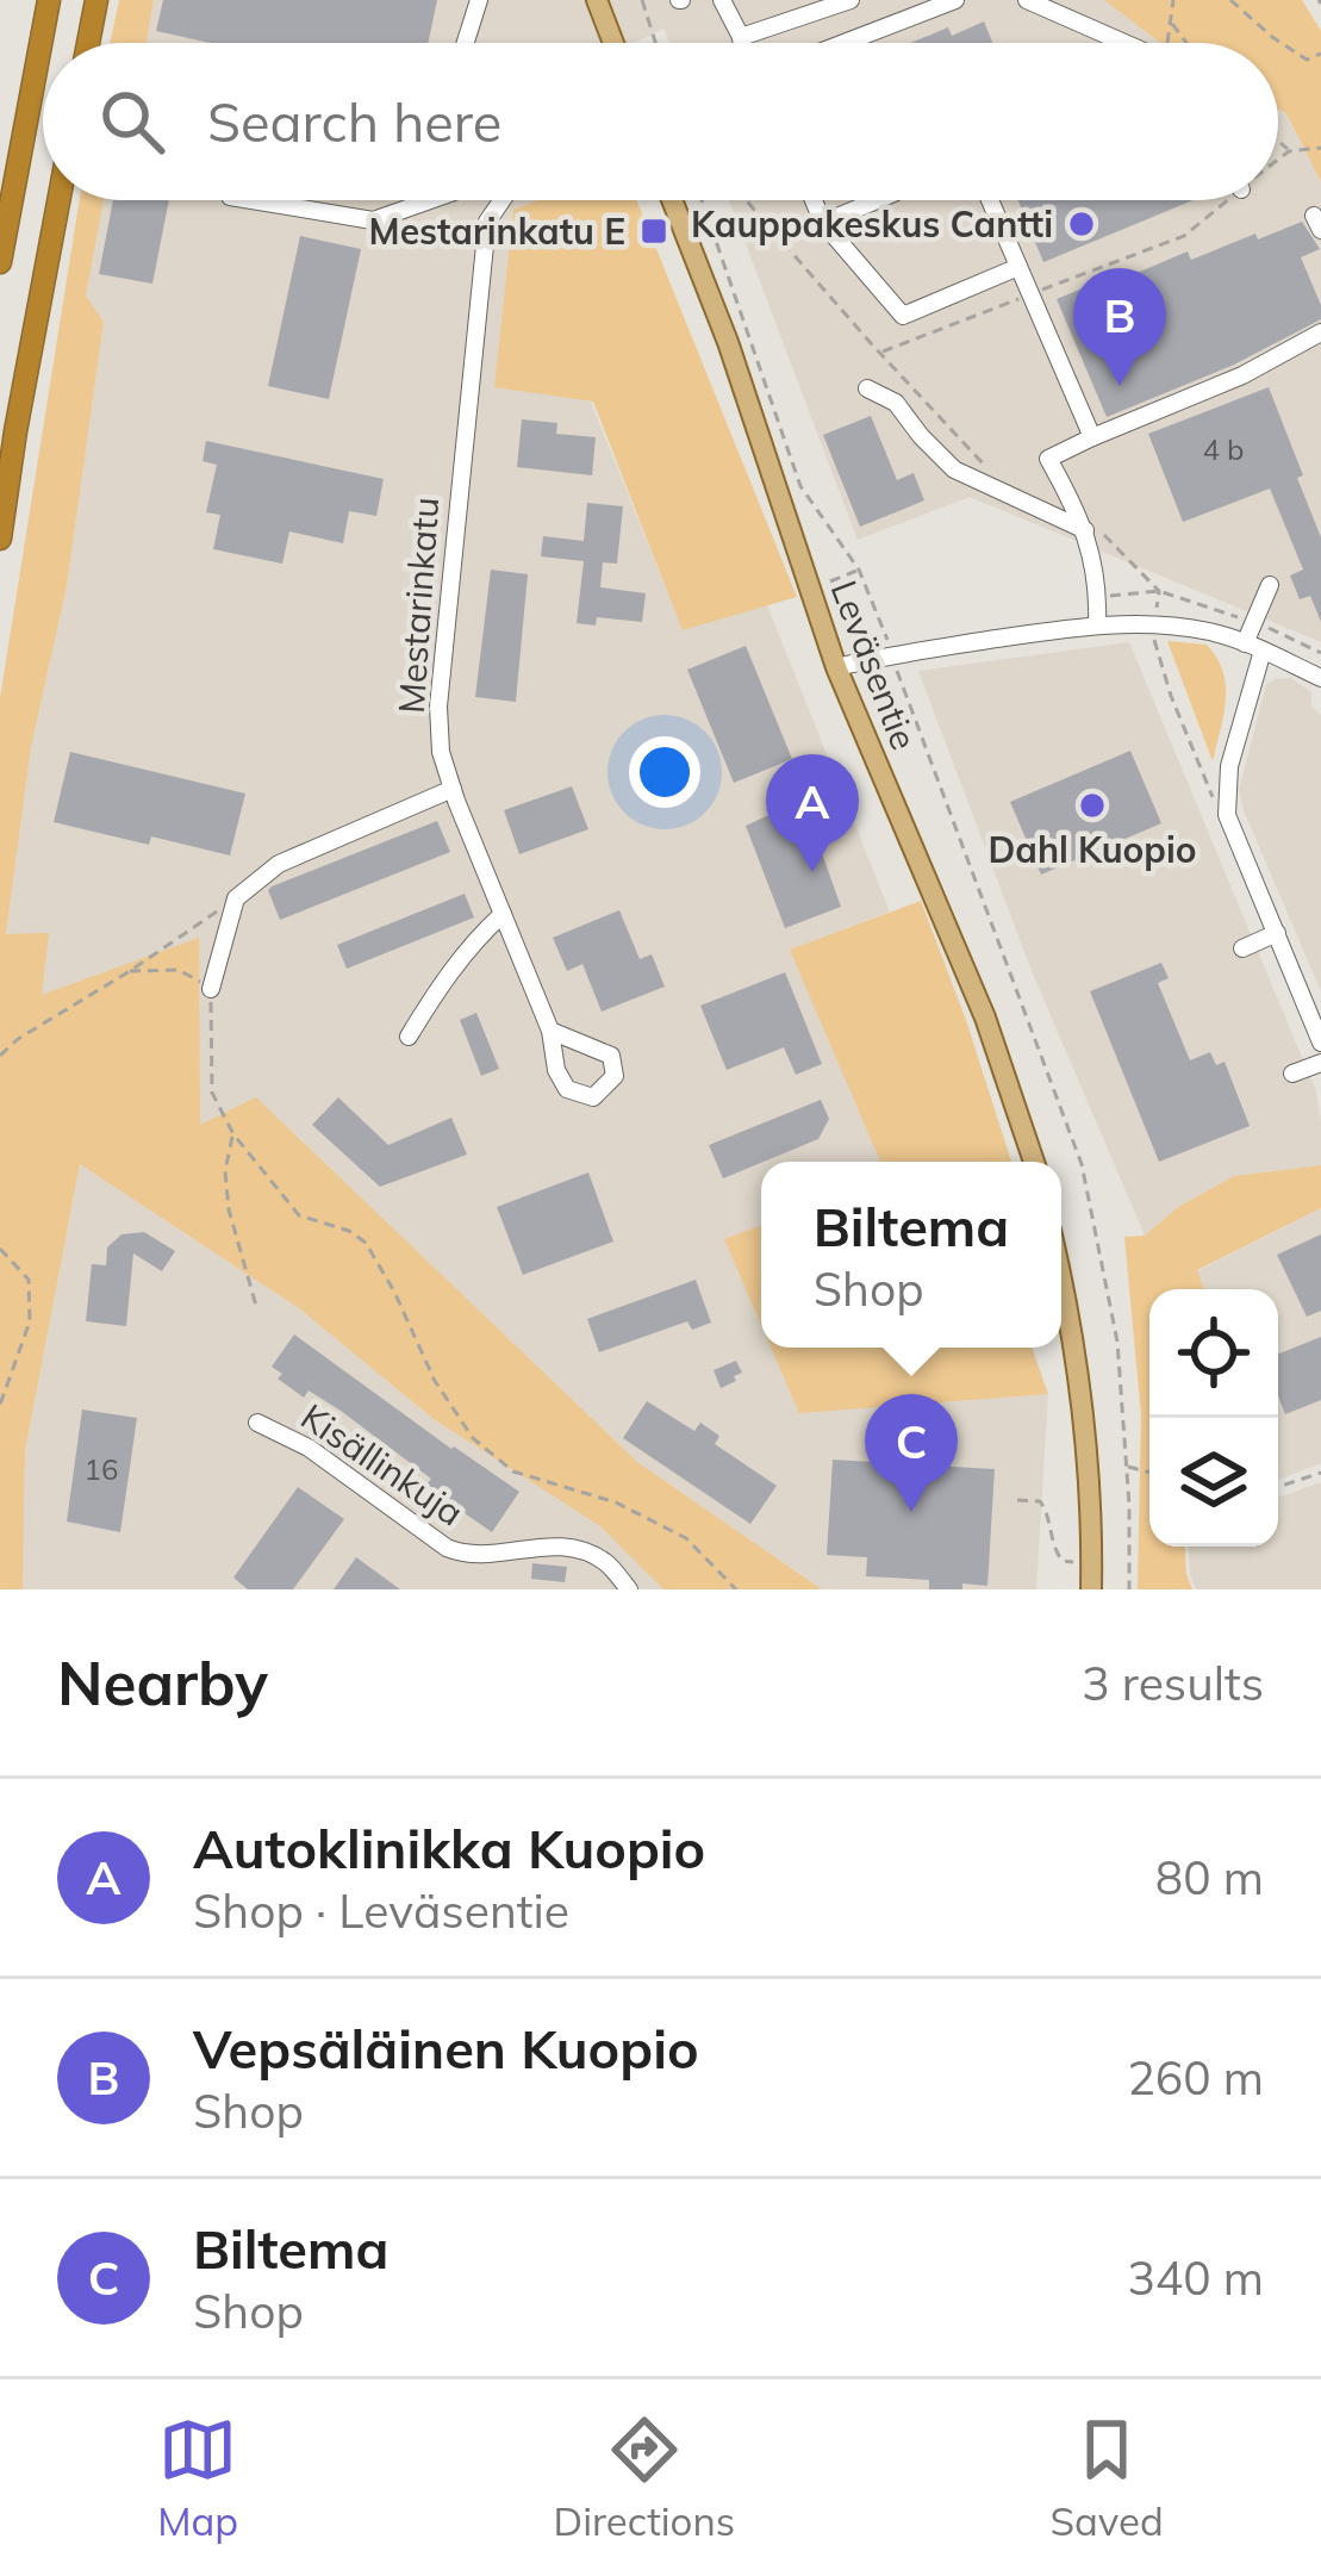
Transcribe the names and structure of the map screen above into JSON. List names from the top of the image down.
{
  "streets": {
    "main road": ["Leväsentie"],
    "street": ["Mestarinkatu", "Kisällinkuja"]
  },
  "places": {
    "other": ["Kauppakeskus Cantti", "Dahl Kuopio"],
    "transit": ["Mestarinkatu E"]
  },
  "house_numbers": ["4 b", "16"],
  "page": {
    "search": "Search here",
    "pins": ["B", "A", "C"],
    "popup": ["Biltema", "Shop"],
    "heading": ["Nearby", "3 results"],
    "list": [
      {
        "mark": "A",
        "name": "Autoklinikka Kuopio",
        "note": "Shop · Leväsentie",
        "value": "80 m"
      },
      {
        "mark": "B",
        "name": "Vepsäläinen Kuopio",
        "note": "Shop",
        "value": "260 m"
      },
      {
        "mark": "C",
        "name": "Biltema",
        "note": "Shop",
        "value": "340 m"
      }
    ],
    "nav": ["Map", "Directions", "Saved"]
  }
}
